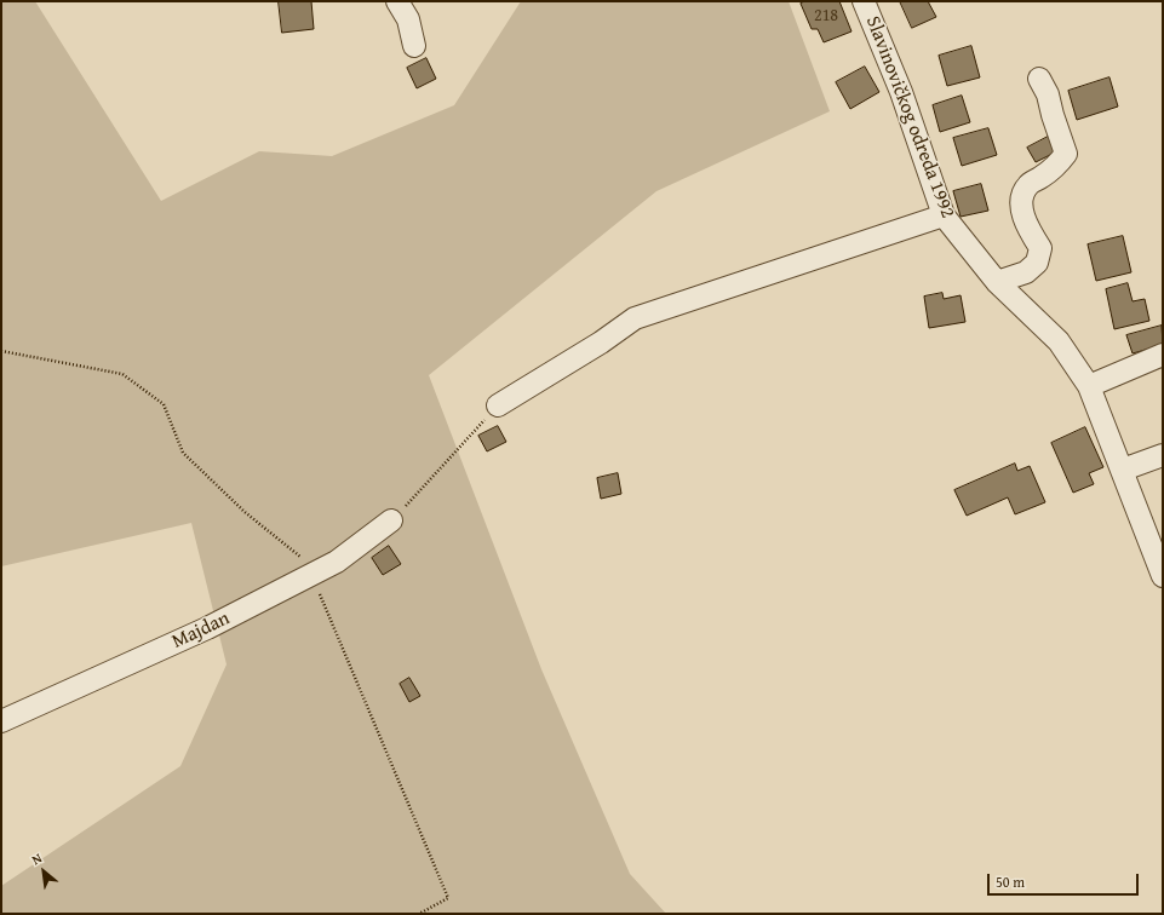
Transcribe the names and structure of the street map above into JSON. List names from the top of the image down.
{
  "streets": {
    "street": ["Slavinovičkog odreda 1992", "Majdan"]
  },
  "house_numbers": ["218"],
  "scale_bar": "50 m",
  "north": "top left"
}
